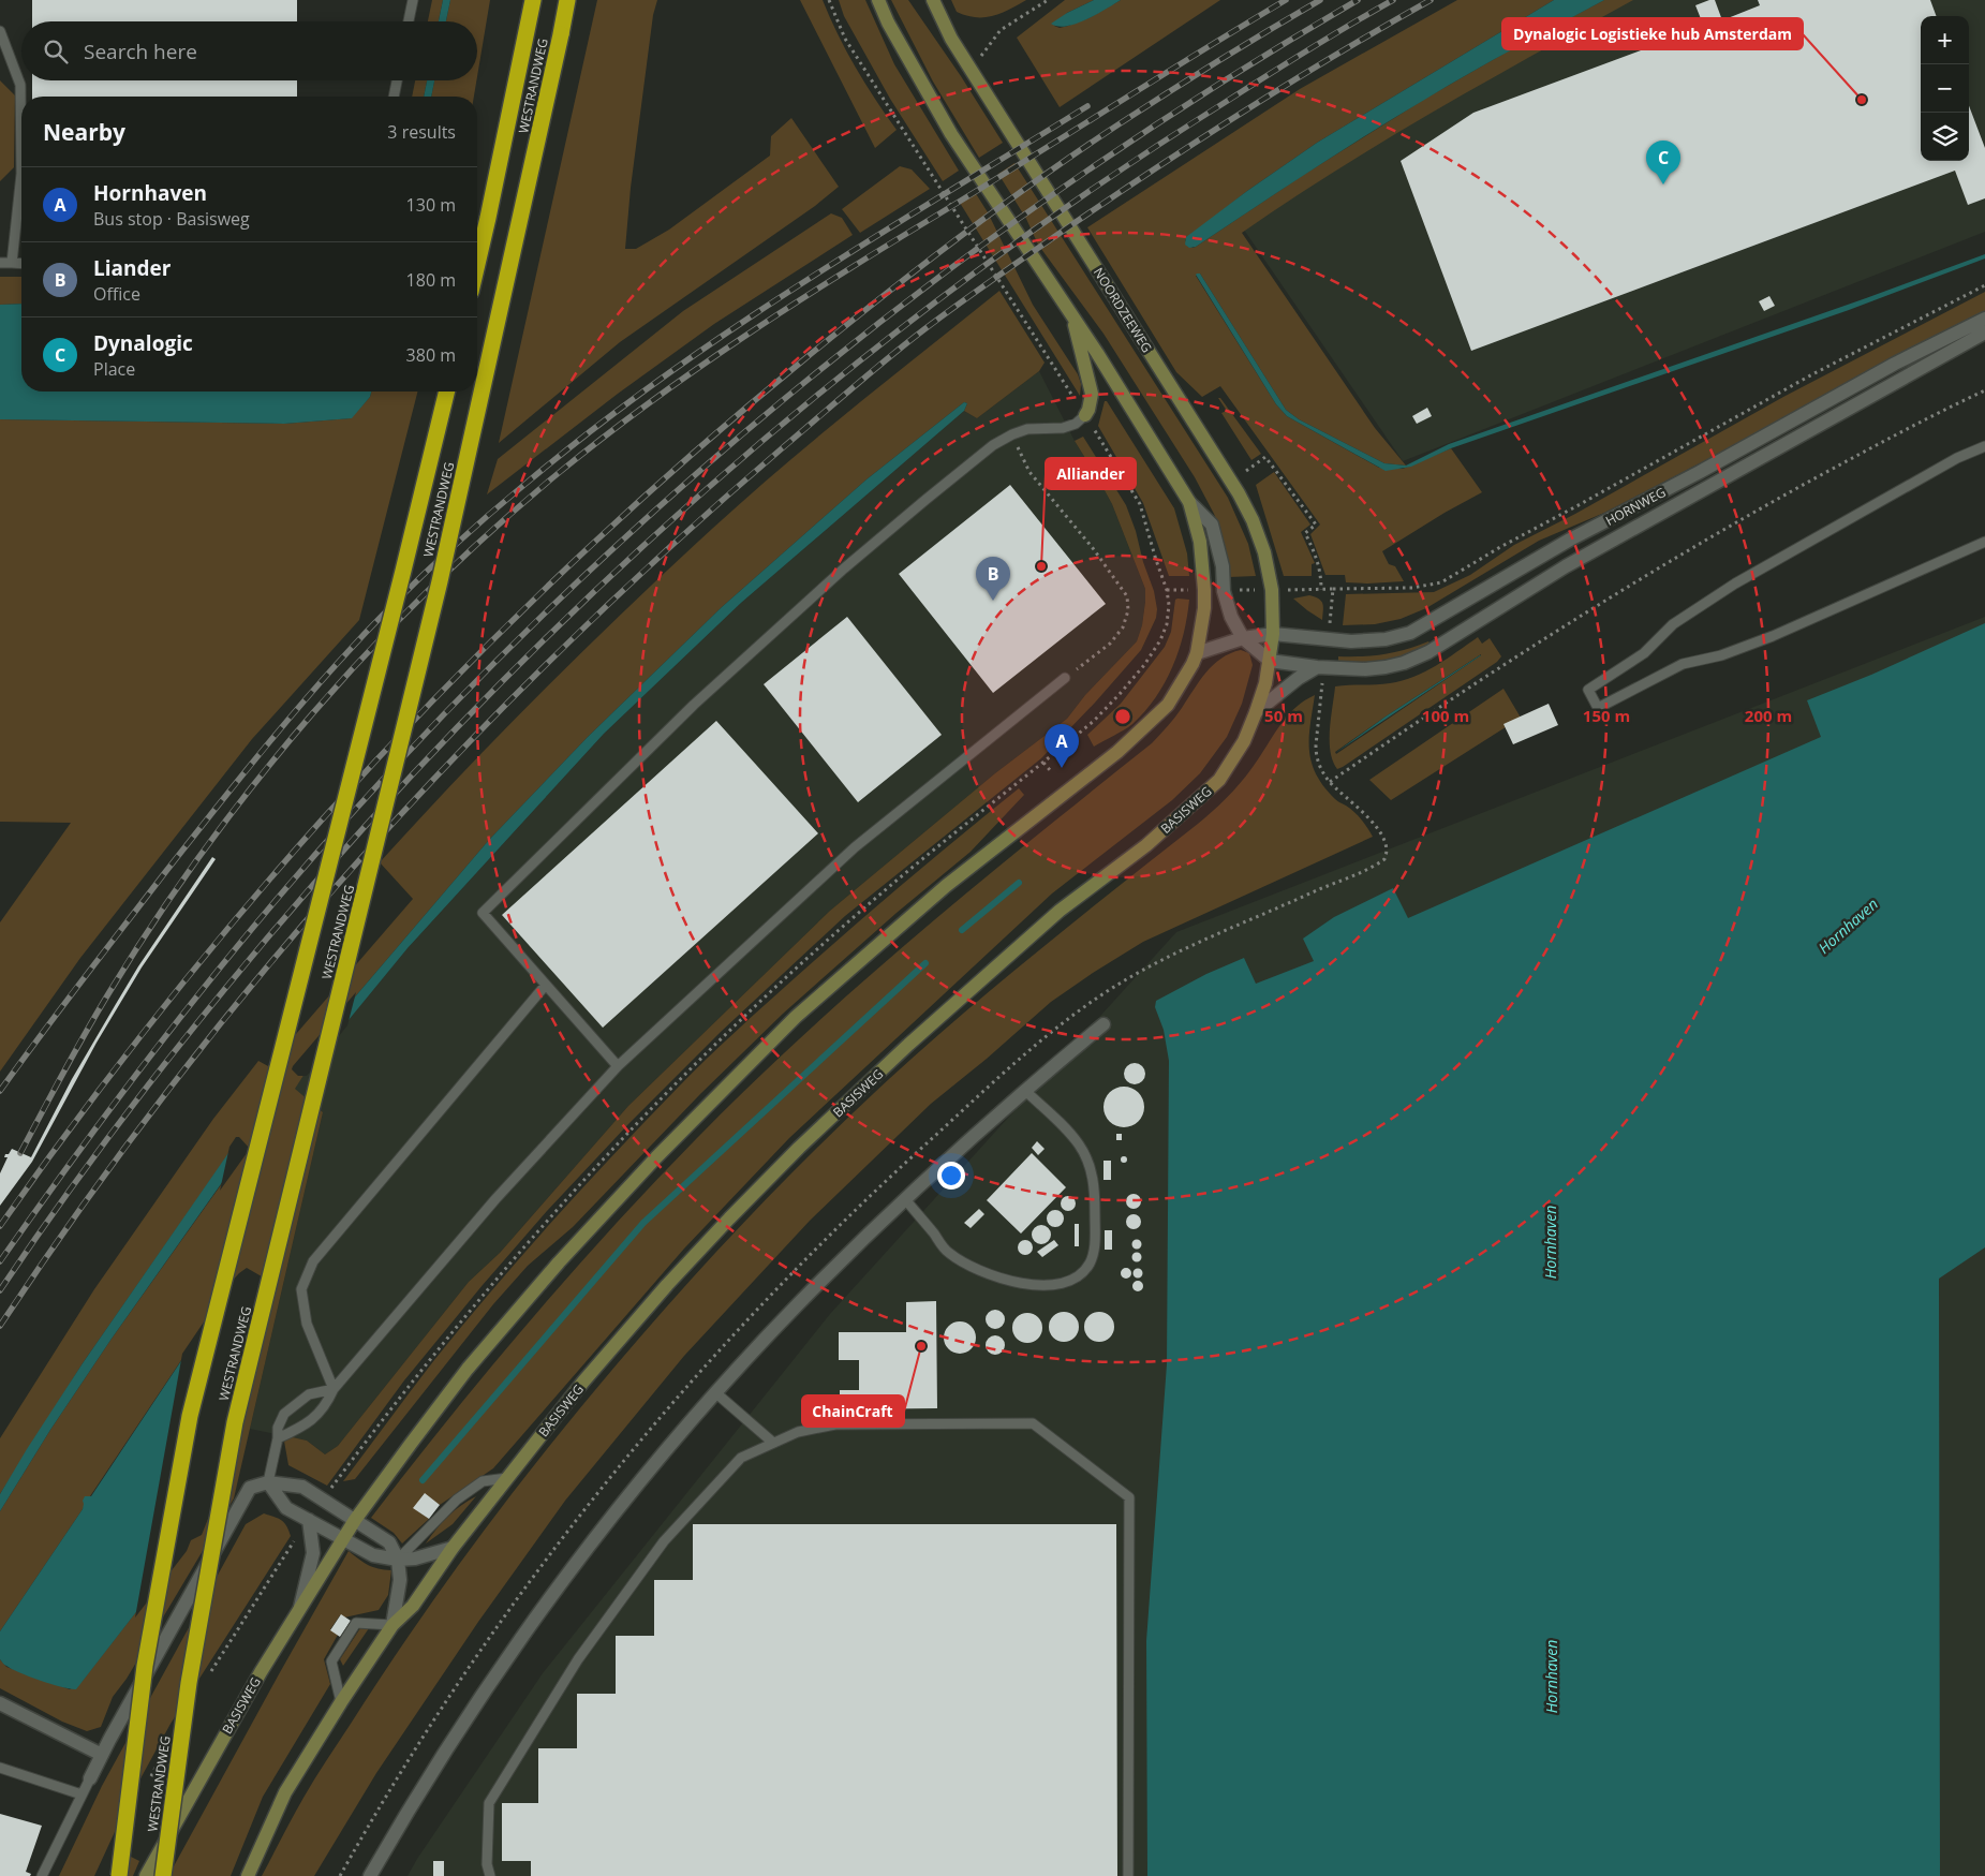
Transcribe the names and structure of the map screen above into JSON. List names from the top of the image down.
{
  "streets": {
    "highway": ["WESTRANDWEG"],
    "main road": ["NOORDZEEWEG", "BASISWEG"],
    "street": ["HORNWEG"]
  },
  "crossings": [
    ["NOORDZEEWEG", "HORNWEG"],
    ["NOORDZEEWEG", "BASISWEG"],
    ["HORNWEG", "BASISWEG"]
  ],
  "water": ["Hornhaven"],
  "places": ["Dynalogic Logistieke hub Amsterdam", "Alliander", "ChainCraft"],
  "page": {
    "map_buttons": ["+", "−"],
    "search": "Search here",
    "heading": ["Nearby", "3 results"],
    "pins": ["C", "B", "A"],
    "list": [
      {
        "mark": "A",
        "name": "Hornhaven",
        "note": "Bus stop · Basisweg",
        "value": "130 m"
      },
      {
        "mark": "B",
        "name": "Liander",
        "note": "Office",
        "value": "180 m"
      },
      {
        "mark": "C",
        "name": "Dynalogic",
        "note": "Place",
        "value": "380 m"
      }
    ]
  },
  "rings": [
    "50 m",
    "100 m",
    "150 m",
    "200 m"
  ]
}
